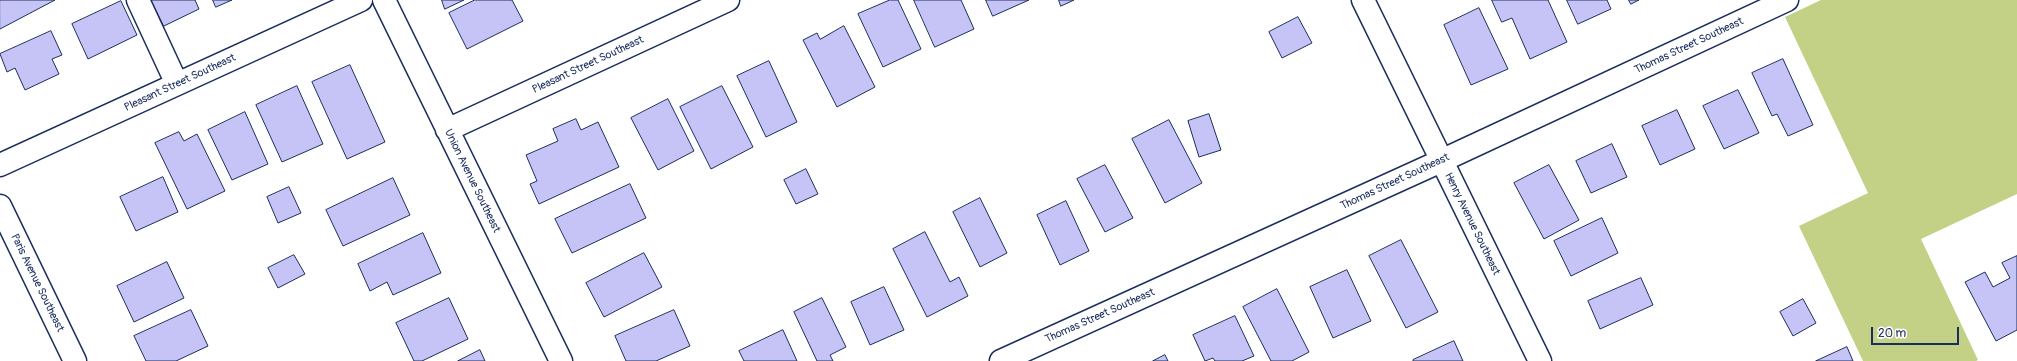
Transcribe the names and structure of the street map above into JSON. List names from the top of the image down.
{
  "streets": {
    "street": [
      "Thomas Street Southeast",
      "Pleasant Street Southeast",
      "Union Avenue Southeast",
      "Henry Avenue Southeast",
      "Paris Avenue Southeast"
    ]
  },
  "crossings": [
    ["Thomas Street Southeast", "Henry Avenue Southeast"],
    ["Pleasant Street Southeast", "Union Avenue Southeast"]
  ],
  "scale_bar": "20 m"
}
